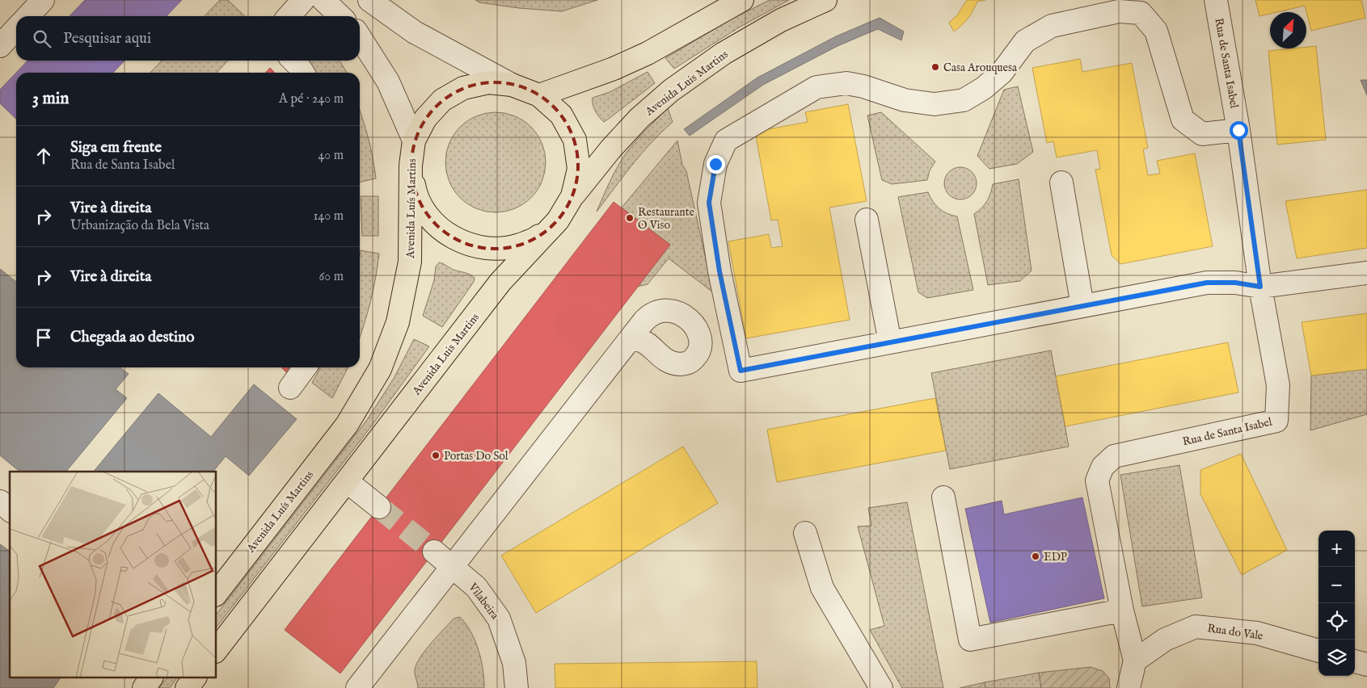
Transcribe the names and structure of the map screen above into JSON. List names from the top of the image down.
{
  "streets": {
    "main road": ["Avenida Luis Martins", "Avenida Luís Martins"],
    "street": ["Rua de Santa Isabel", "Vilabeira", "Rua do Vale"]
  },
  "crossings": [
    ["Rua de Santa Isabel", "Rua do Vale"]
  ],
  "places": [
    "Casa Arouquesa",
    "Restaurante O Viso",
    "Portas Do Sol",
    "EDP"
  ],
  "north": "top right",
  "page": {
    "search": "Pesquisar aqui",
    "heading": ["3 min", "A pé · 240 m"],
    "list": [
      ["Siga em frente", "Rua de Santa Isabel", "40 m"],
      ["Vire à direita", "Urbanização da Bela Vista", "140 m"],
      ["Vire à direita", "60 m"],
      "Chegada ao destino"
    ],
    "map_buttons": ["+", "−"]
  }
}
